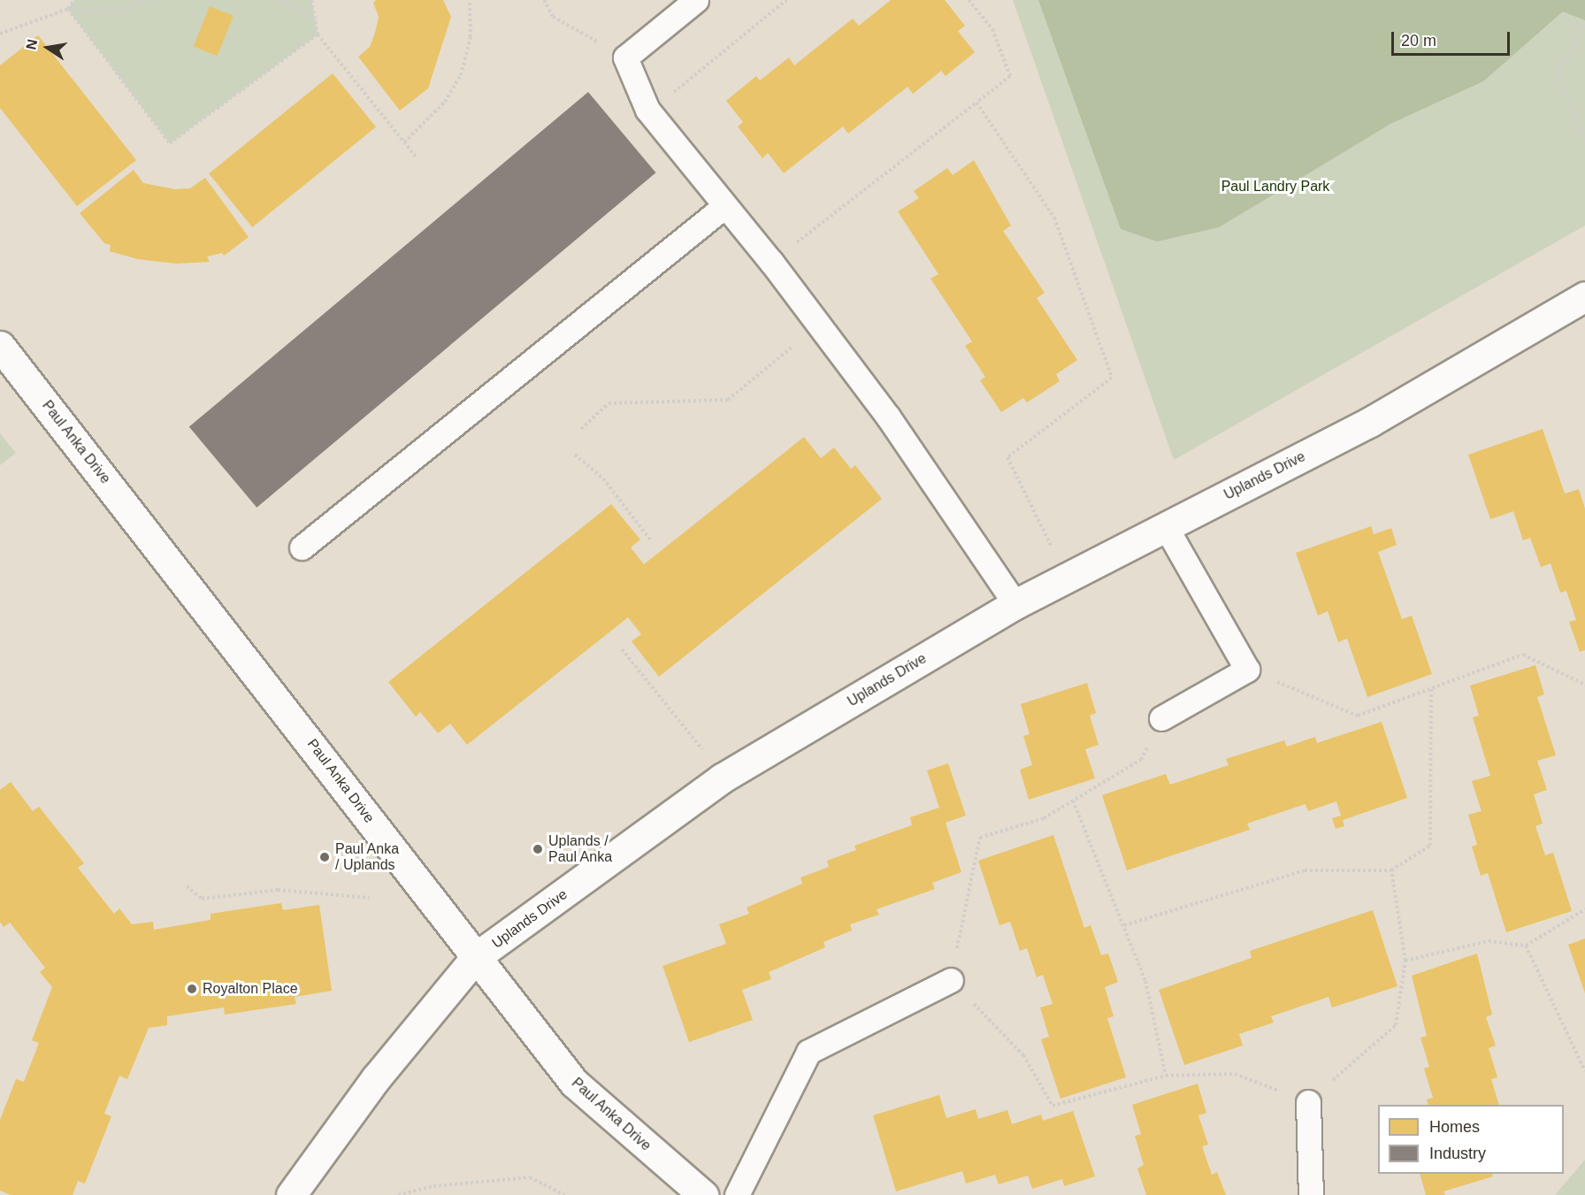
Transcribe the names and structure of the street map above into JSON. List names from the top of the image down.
{
  "streets": {
    "street": ["Paul Anka Drive", "Uplands Drive"]
  },
  "crossings": [
    ["Paul Anka Drive", "Uplands Drive"]
  ],
  "parks": ["Paul Landry Park"],
  "places": ["Uplands / Paul Anka", "Paul Anka / Uplands", "Royalton Place"],
  "legend": ["Homes", "Industry"],
  "scale_bar": "20 m",
  "north": "left"
}
